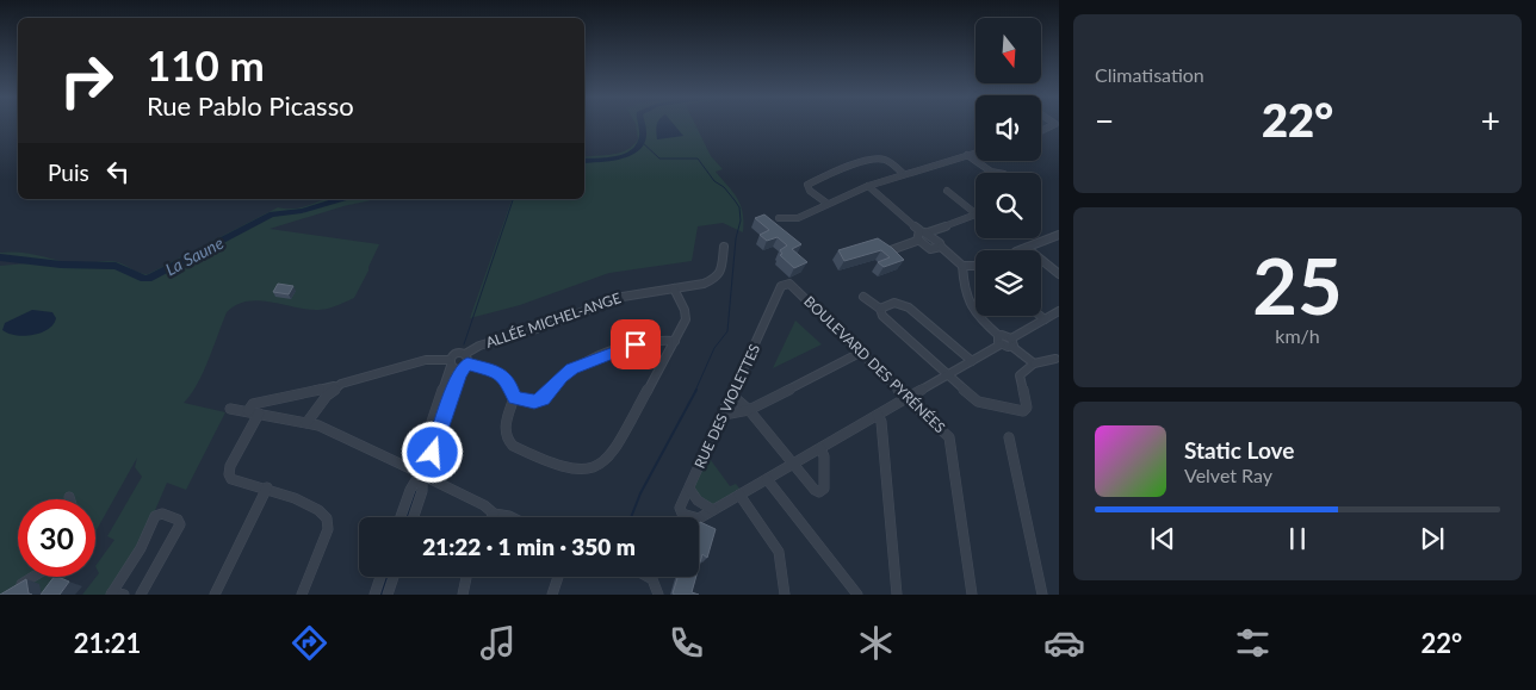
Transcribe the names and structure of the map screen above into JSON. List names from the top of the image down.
{
  "streets": {
    "street": ["ALLÉE MICHEL-ANGE", "BOULEVARD DES PYRÉNÉES", "RUE DES VIOLETTES"]
  },
  "crossings": [
    ["BOULEVARD DES PYRÉNÉES", "RUE DES VIOLETTES"]
  ],
  "water": ["La Saune"],
  "north": "bottom",
  "page": {
    "tile": [
      "Climatisation",
      ["25", "km/h"]
    ],
    "turn": ["110 m", "Rue Pablo Picasso"],
    "heat": ["−", "22°", "+"],
    "then": "Puis",
    "song": ["Static Love", "Velvet Ray"],
    "limit": "30",
    "trip": "21:22 · 1 min · 350 m",
    "tabs": ["21:21", "22°"]
  }
}
